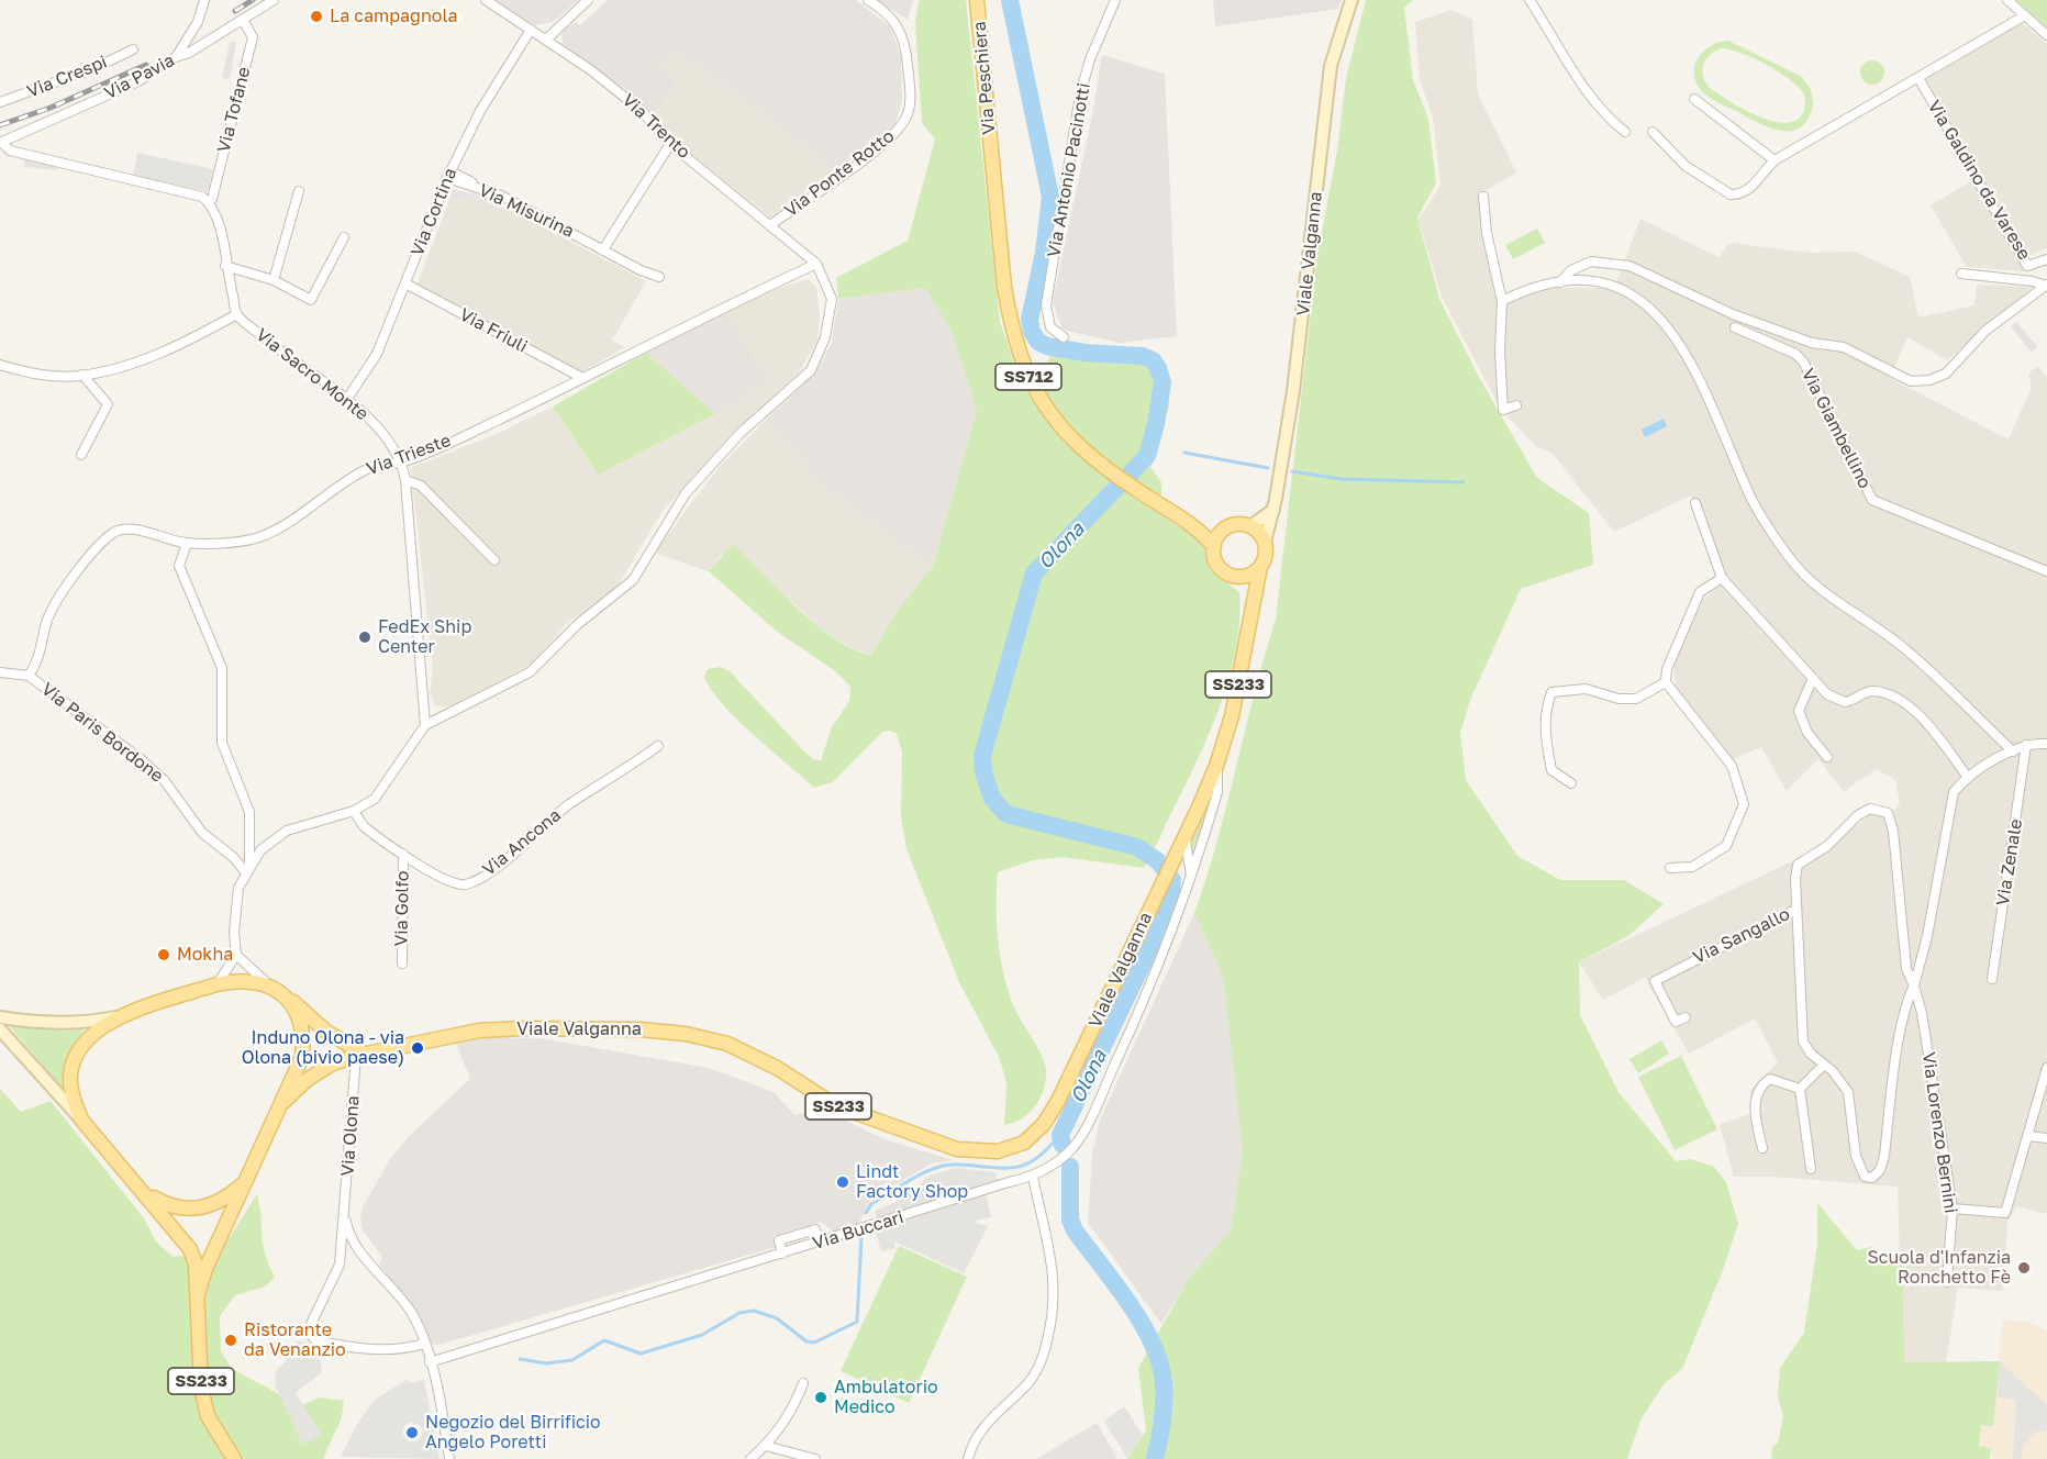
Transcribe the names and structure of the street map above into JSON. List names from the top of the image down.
{
  "streets": {
    "main road": [
      "Via Peschiera",
      "Viale Valganna",
      "SS712",
      "SS233"
    ],
    "street": [
      "Via Crespi",
      "Via Pavia",
      "Via Tofane",
      "Via Trento",
      "Via Antonio Pacinotti",
      "Via Ponte Rotto",
      "Via Galdino da Varese",
      "Via Misurina",
      "Via Cortina",
      "Via Friuli",
      "Via Sacro Monte",
      "Via Giambellino",
      "Via Trieste",
      "Via Paris Bordone",
      "Via Ancona",
      "Via Zenale",
      "Via Golfo",
      "Via Sangallo",
      "Via Lorenzo Bernini",
      "Via Olona",
      "Via Buccari"
    ]
  },
  "crossings": [
    ["Via Pavia", "Via Tofane"],
    ["Via Peschiera", "SS712"],
    ["Via Trento", "Via Ponte Rotto"],
    ["Via Trento", "Via Cortina"],
    ["Via Trento", "Via Trieste"],
    ["Via Misurina", "Via Cortina"],
    ["Via Cortina", "Via Friuli"],
    ["Via Cortina", "Via Sacro Monte"],
    ["Viale Valganna", "SS712"],
    ["Viale Valganna", "SS233"],
    ["Viale Valganna", "Via Olona"],
    ["Viale Valganna", "Via Buccari"],
    ["Via Friuli", "Via Trieste"],
    ["Via Sacro Monte", "Via Trieste"],
    ["Via Trieste", "Via Paris Bordone"],
    ["SS233", "Via Olona"],
    ["Via Ancona", "Via Golfo"],
    ["Via Sangallo", "Via Lorenzo Bernini"],
    ["Via Olona", "Via Buccari"]
  ],
  "water": ["Olona"],
  "places": [
    "La campagnola",
    "FedEx Ship Center",
    "Mokha",
    "Induno Olona - via Olona (bivio paese)",
    "Lindt Factory Shop",
    "Scuola d'Infanzia Ronchetto Fè",
    "Ristorante da Venanzio",
    "Ambulatorio Medico",
    "Negozio del Birrificio Angelo Poretti"
  ]
}
